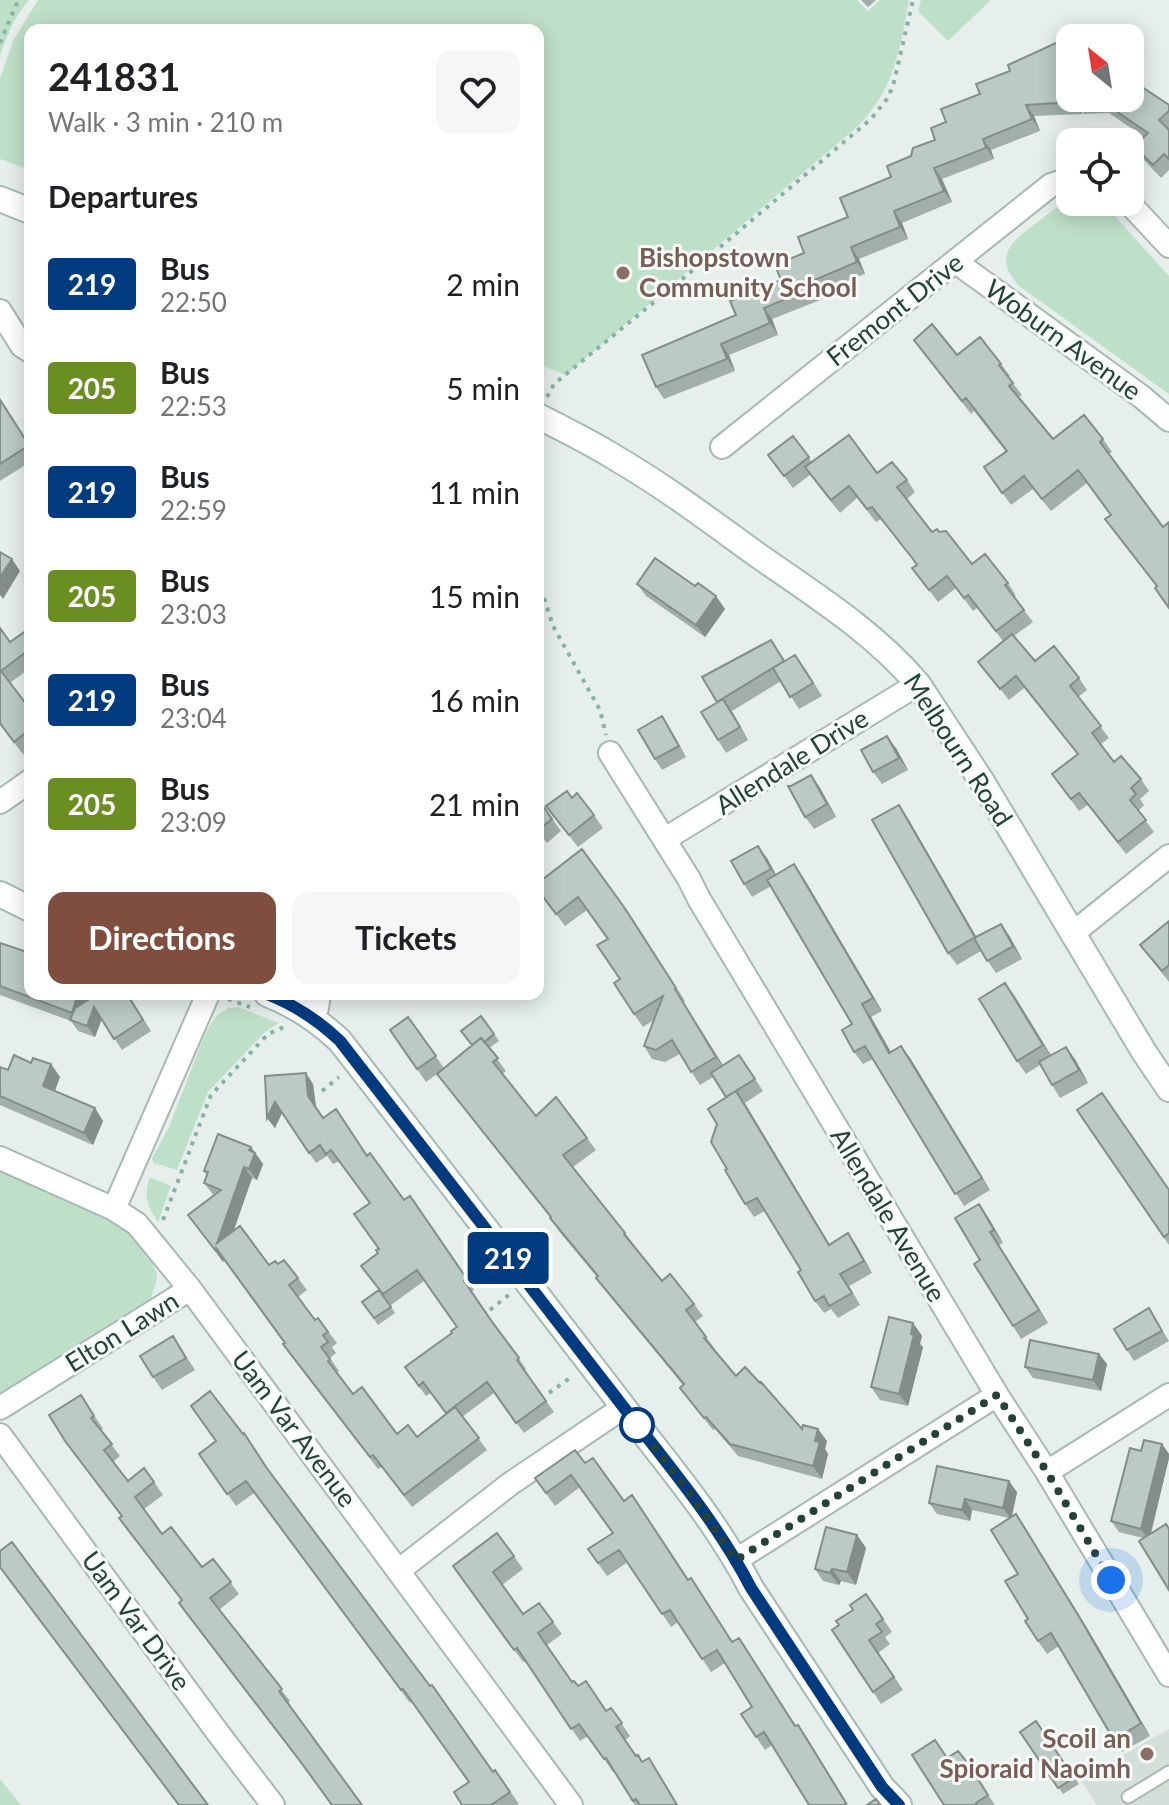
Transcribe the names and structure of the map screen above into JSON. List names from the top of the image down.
{
  "streets": {
    "street": [
      "Fremont Drive",
      "Woburn Avenue",
      "Melbourn Road",
      "Allendale Drive",
      "Allendale Avenue",
      "Elton Lawn",
      "Uam Var Avenue",
      "Uam Var Drive"
    ]
  },
  "crossings": [
    ["Fremont Drive", "Woburn Avenue"],
    ["Melbourn Road", "Allendale Drive"],
    ["Allendale Drive", "Allendale Avenue"],
    ["Elton Lawn", "Uam Var Avenue"]
  ],
  "places": ["Bishopstown Community School", "Scoil an Spioraid Naoimh"],
  "lines": ["bus line 219"],
  "north": "top left",
  "page": {
    "on_map": "219",
    "heading": [
      ["241831", "Walk · 3 min · 210 m"],
      "Departures"
    ],
    "list": [
      {
        "mark": "219",
        "name": "Bus",
        "note": "22:50",
        "value": "2 min"
      },
      {
        "mark": "205",
        "name": "Bus",
        "note": "22:53",
        "value": "5 min"
      },
      {
        "mark": "219",
        "name": "Bus",
        "note": "22:59",
        "value": "11 min"
      },
      {
        "mark": "205",
        "name": "Bus",
        "note": "23:03",
        "value": "15 min"
      },
      {
        "mark": "219",
        "name": "Bus",
        "note": "23:04",
        "value": "16 min"
      },
      {
        "mark": "205",
        "name": "Bus",
        "note": "23:09",
        "value": "21 min"
      }
    ],
    "buttons": ["Directions", "Tickets"]
  }
}
